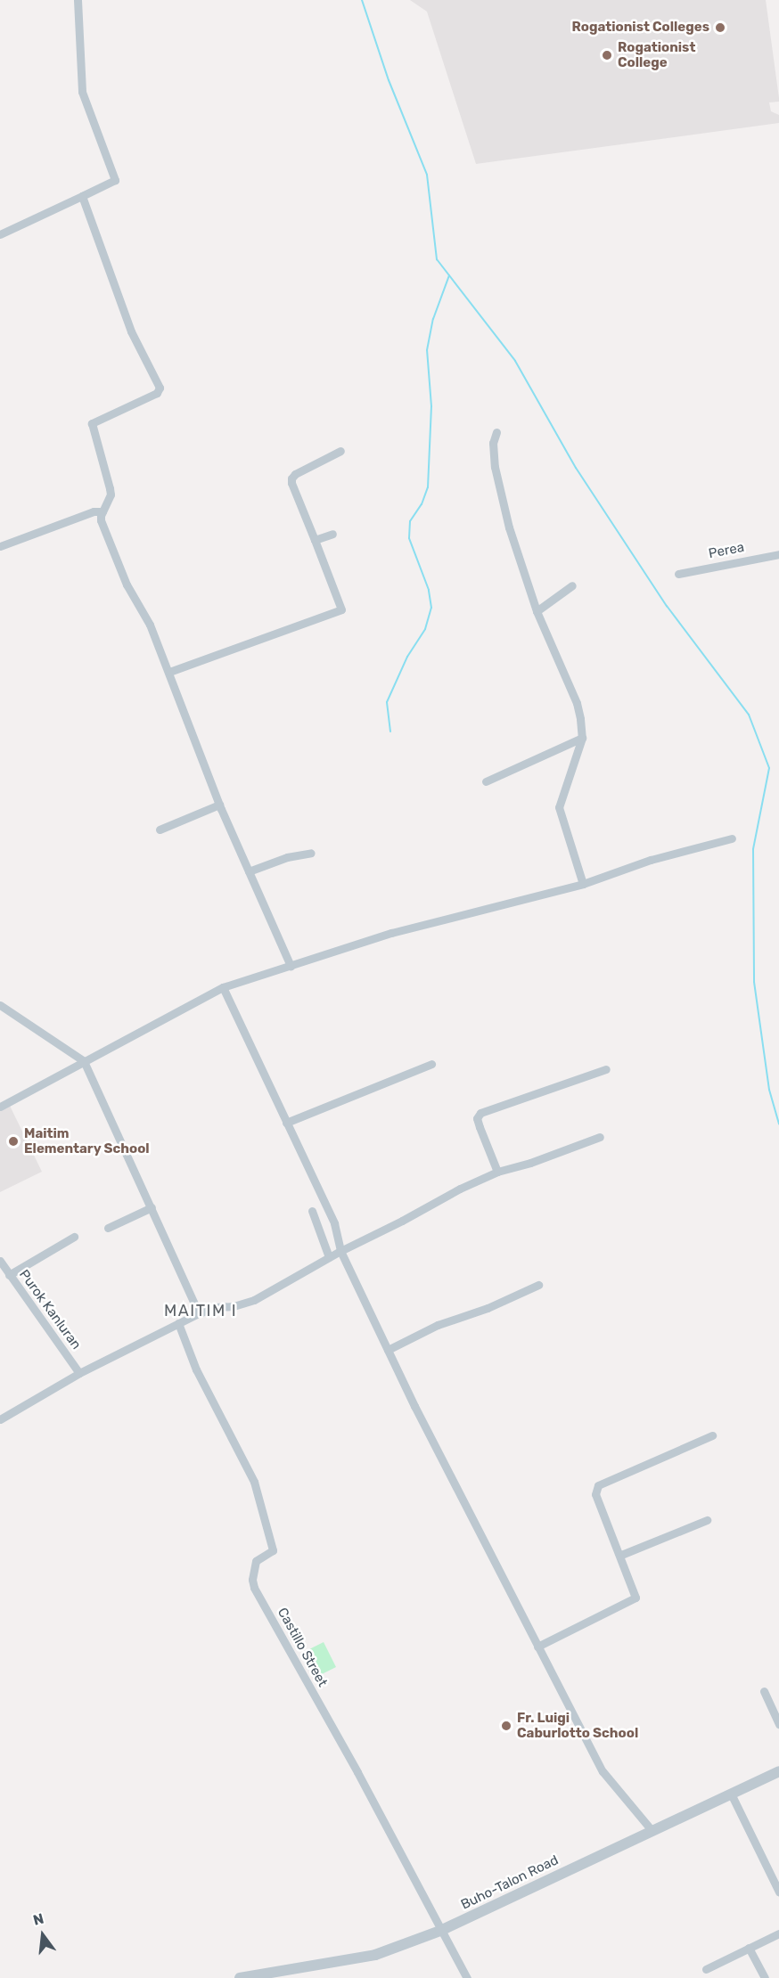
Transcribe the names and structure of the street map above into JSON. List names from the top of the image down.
{
  "streets": {
    "street": [
      "Perea",
      "Purok Kanluran",
      "Castillo Street",
      "Buho-Talon Road"
    ]
  },
  "crossings": [
    ["Castillo Street", "Buho-Talon Road"]
  ],
  "districts": ["MAITIM I"],
  "places": [
    "Rogationist Colleges",
    "Rogationist College",
    "Maitim Elementary School",
    "Fr. Luigi Caburlotto School"
  ],
  "north": "top"
}
